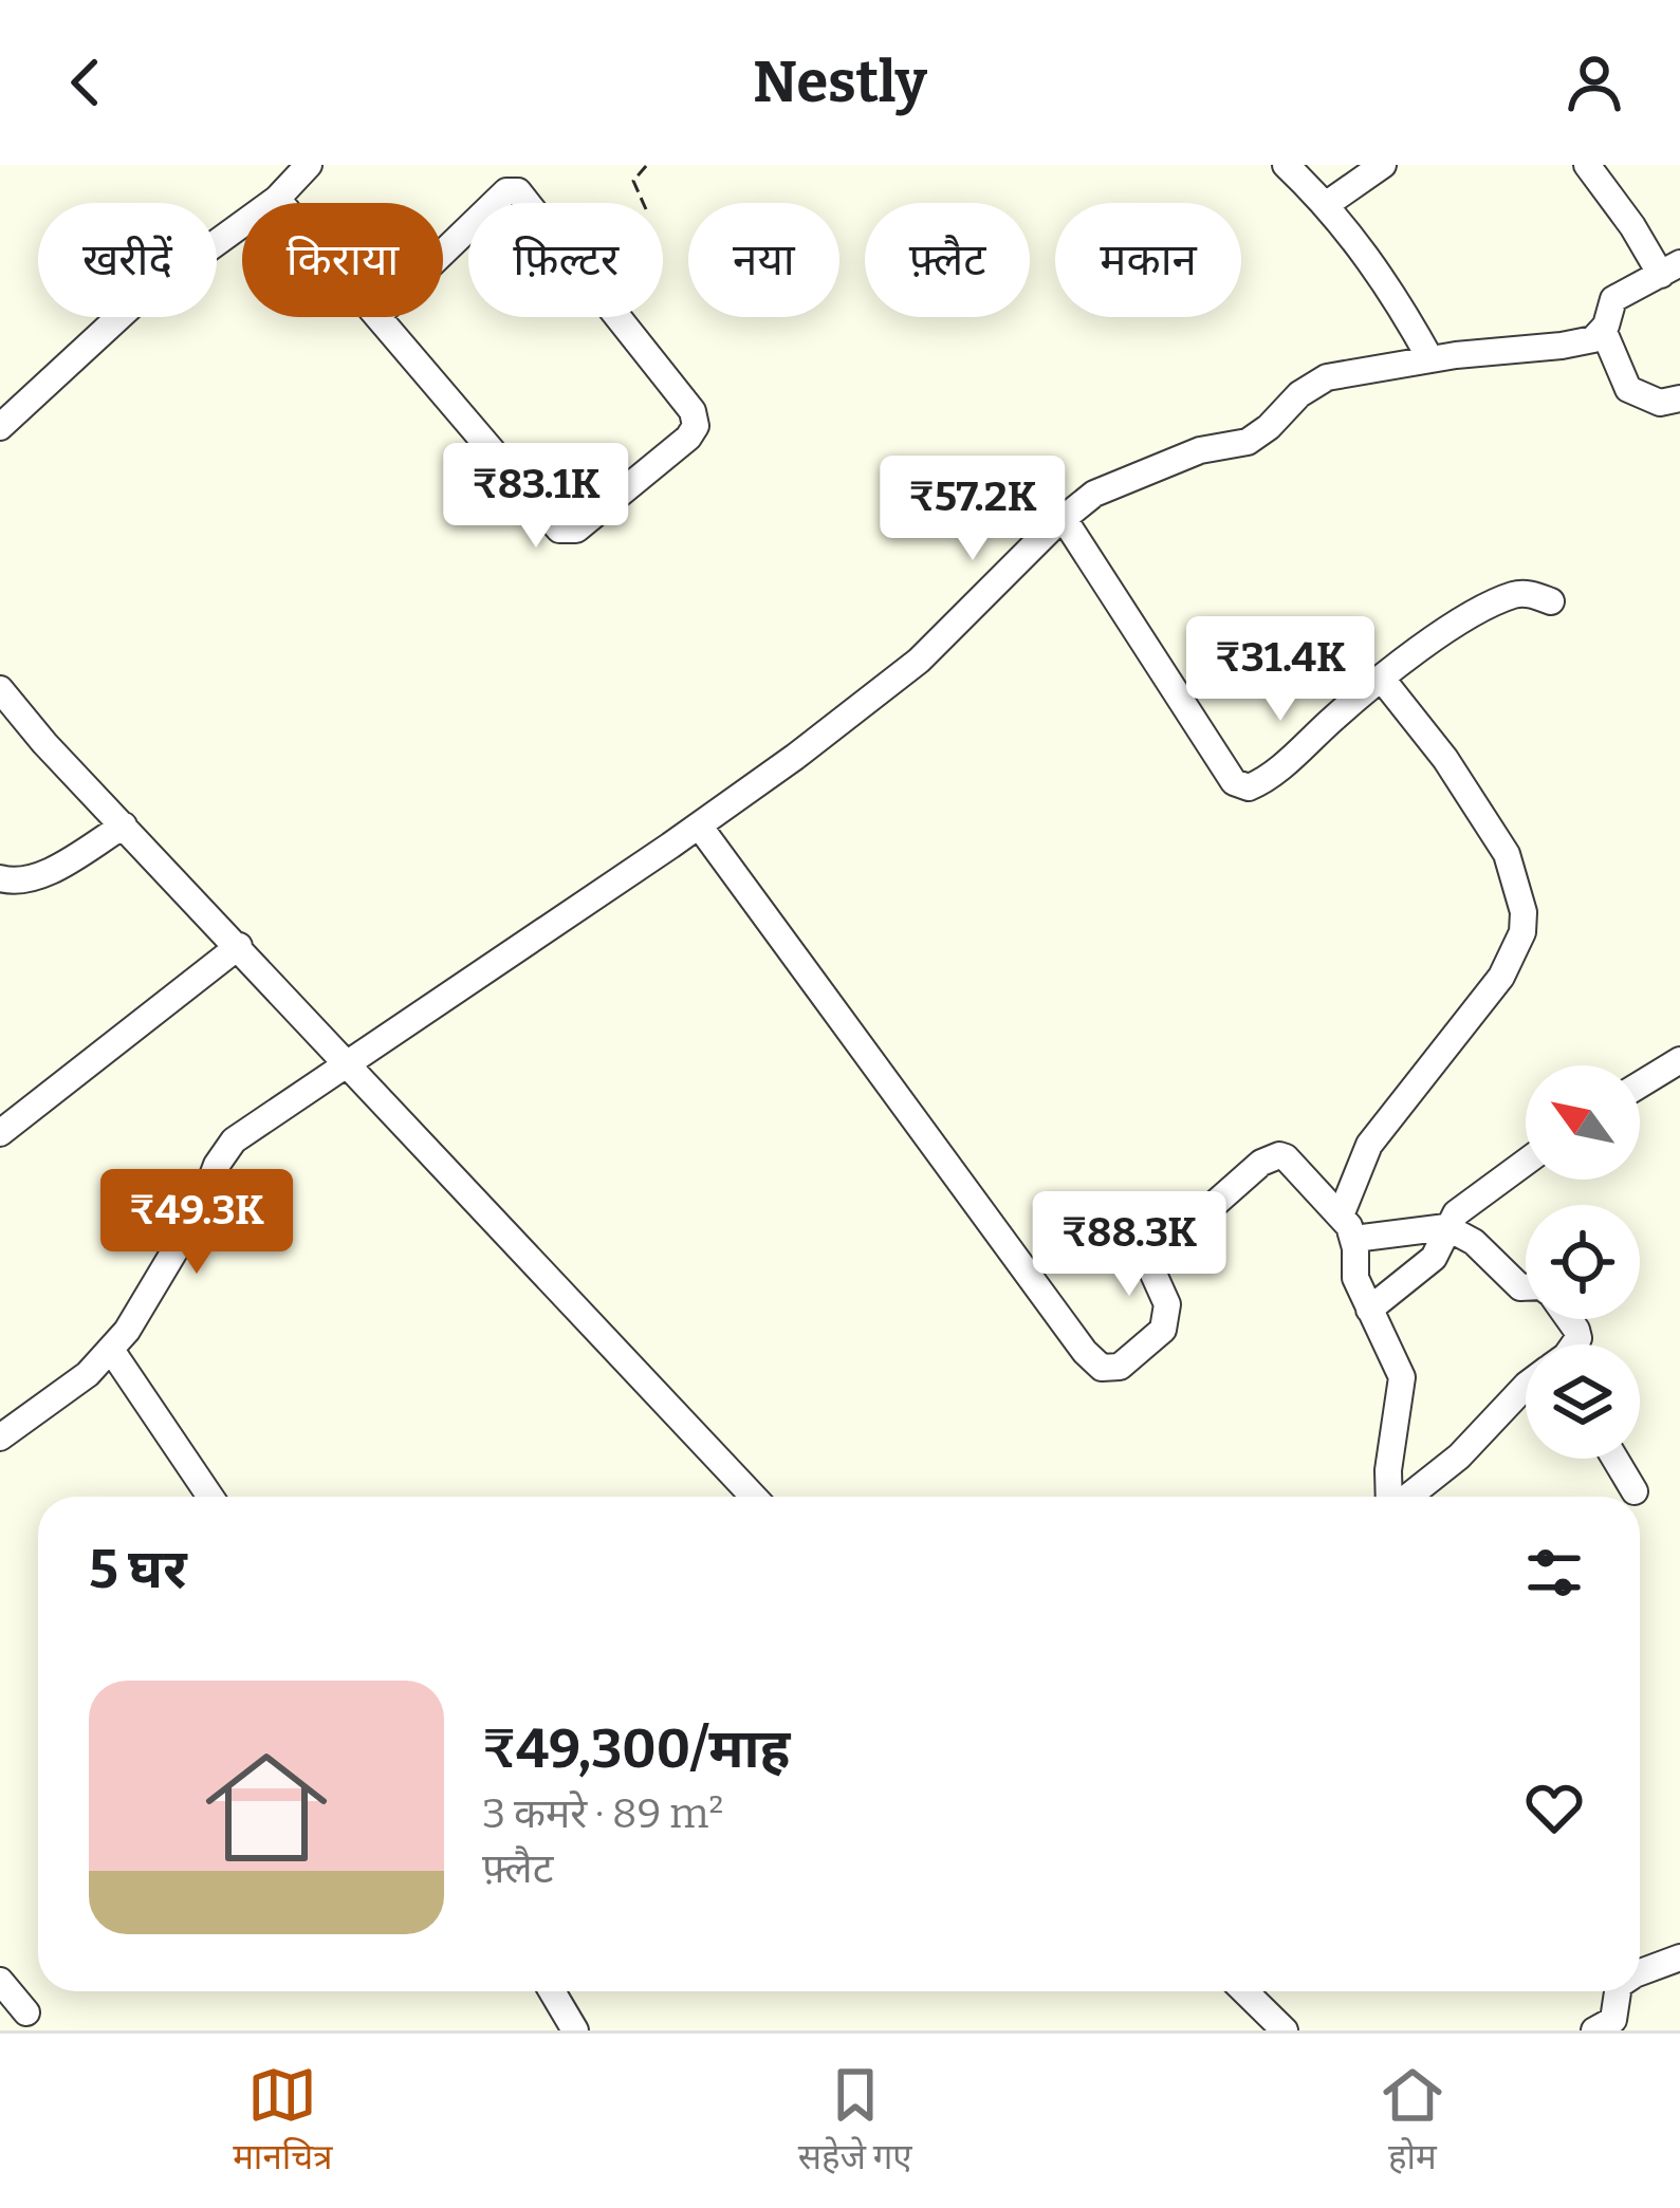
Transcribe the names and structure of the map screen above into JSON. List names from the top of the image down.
{
  "north": "top left",
  "page": {
    "header": "Nestly",
    "chip": [
      "खरीदें",
      "किराया",
      "फ़िल्टर",
      "नया",
      "फ़्लैट",
      "मकान"
    ],
    "price": [
      "₹83.1K",
      "₹57.2K",
      "₹31.4K",
      "₹49.3K",
      "₹88.3K"
    ],
    "heading": "5 घर",
    "list": [
      {
        "name": "₹49,300/माह",
        "note": "3 कमरे · 89 m² · फ़्लैट"
      }
    ],
    "tabs": ["मानचित्र", "सहेजे गए", "होम"]
  }
}
